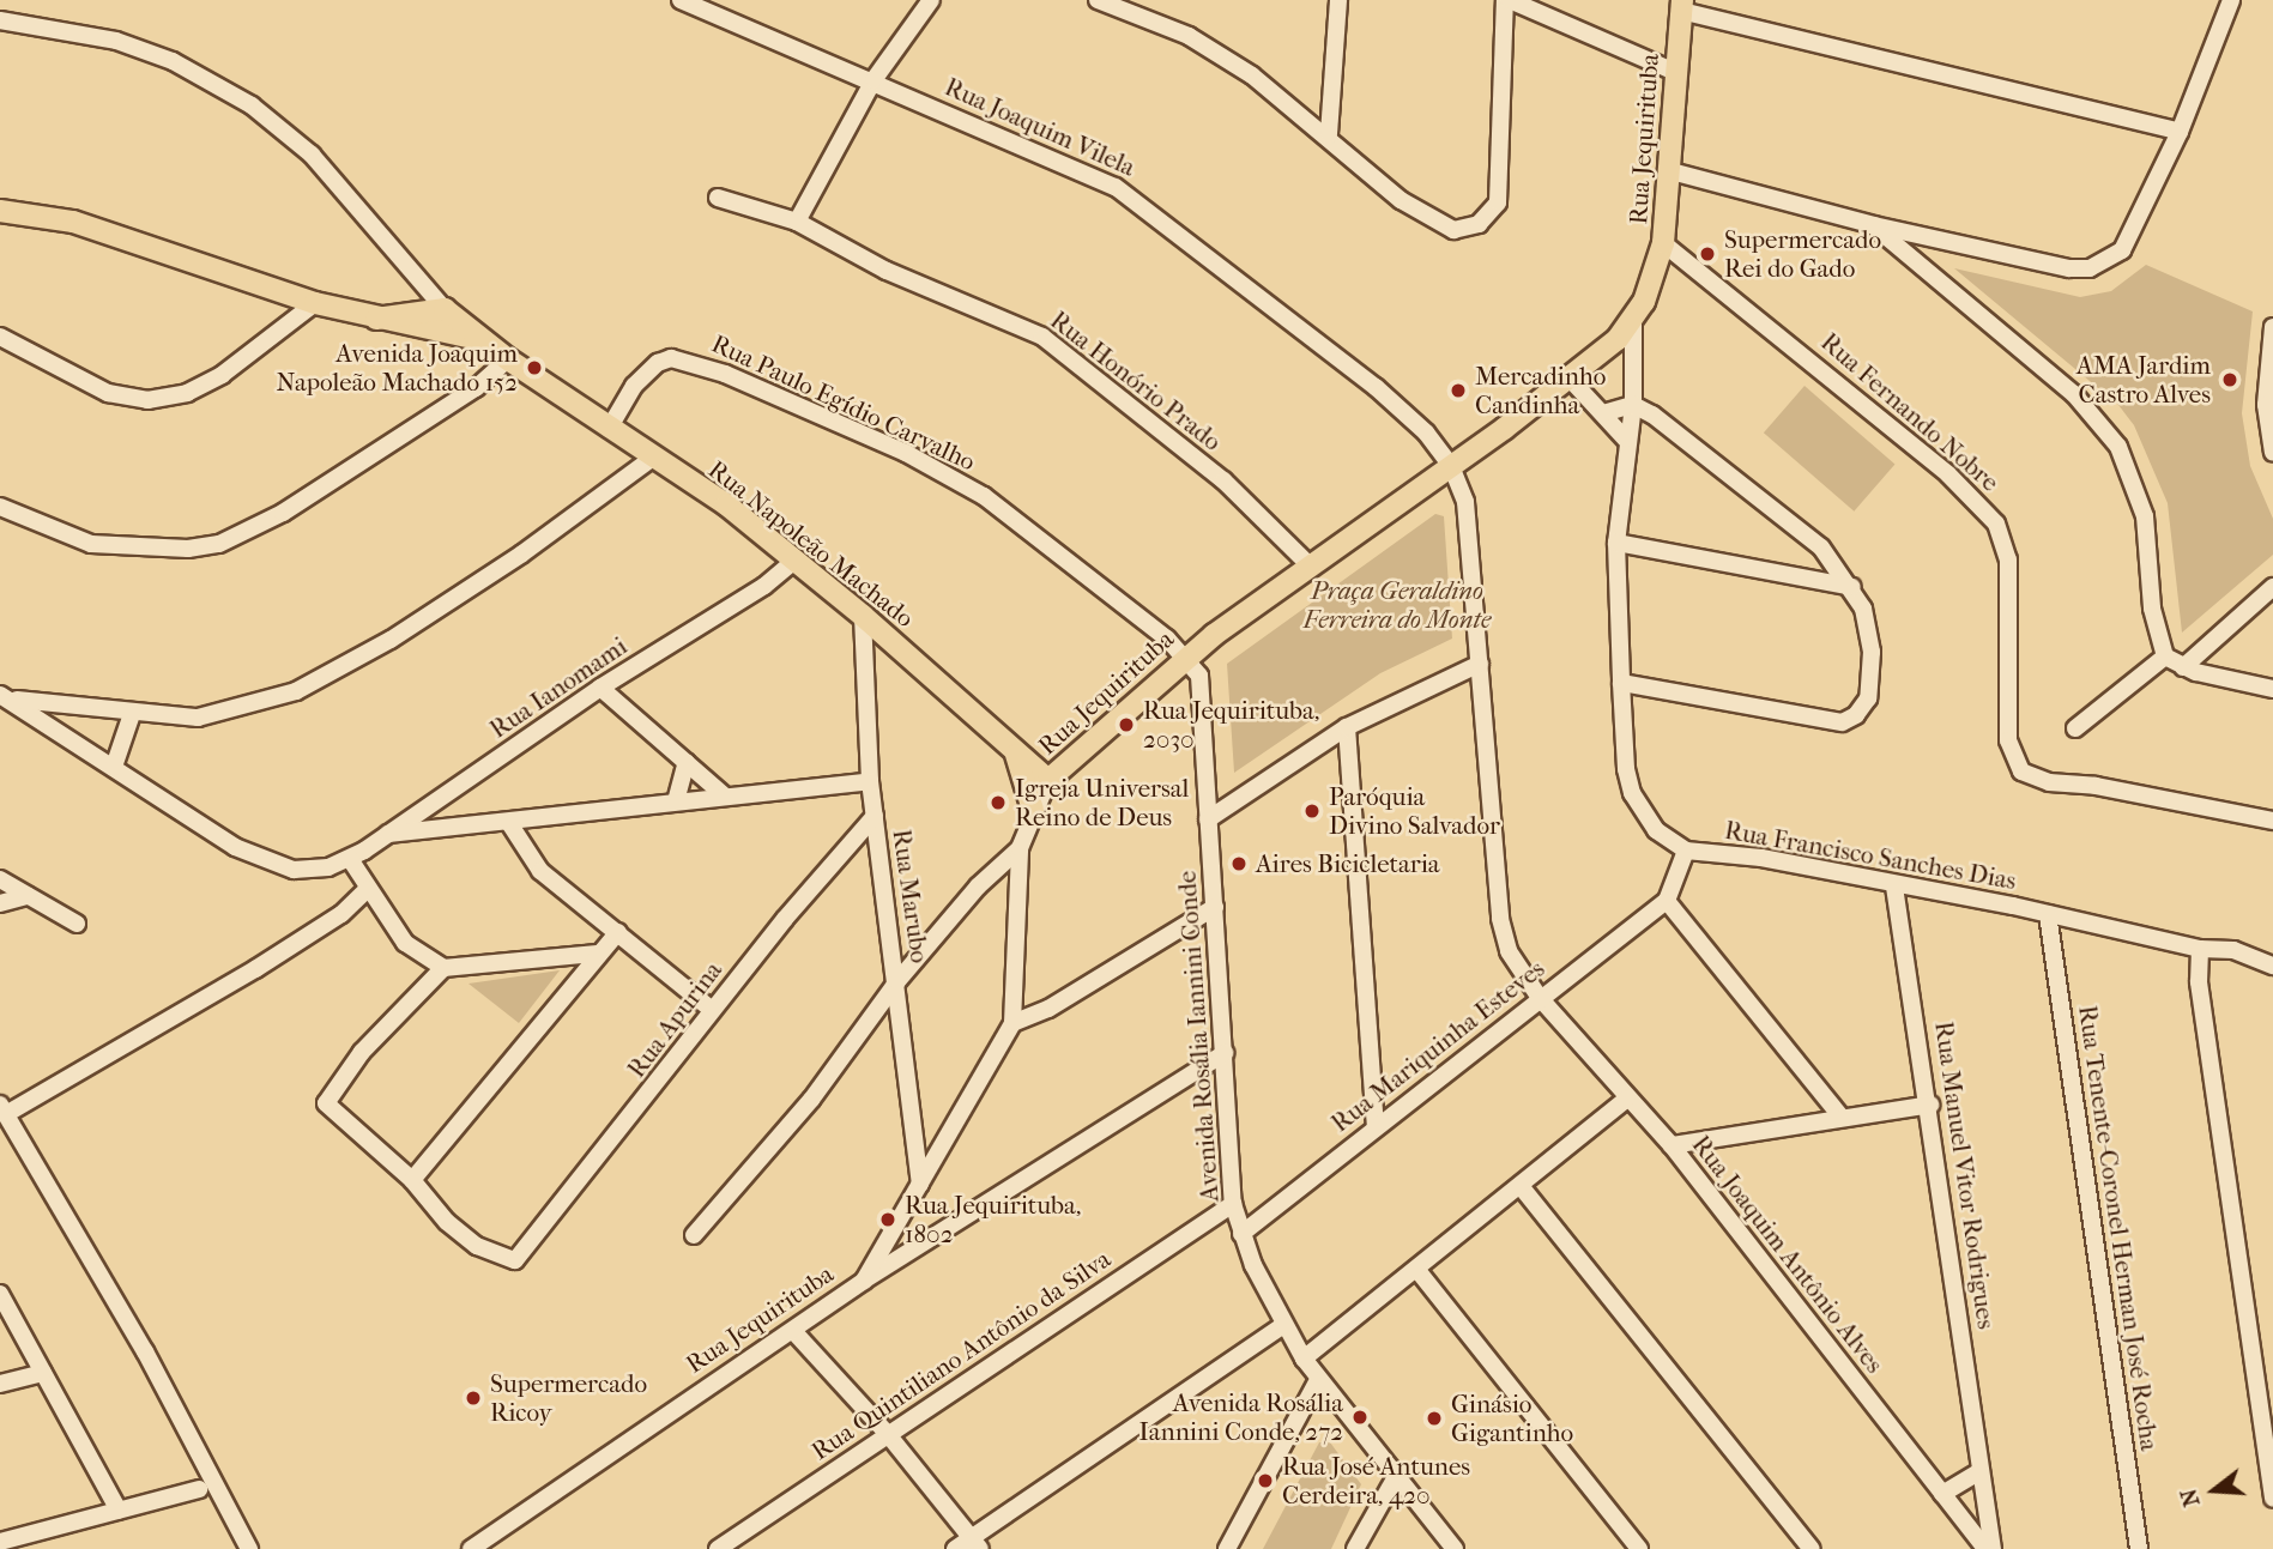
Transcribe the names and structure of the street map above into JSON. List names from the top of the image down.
{
  "streets": {
    "main road": ["Rua Jequirituba", "Rua Napoleão Machado"],
    "street": [
      "Rua Joaquim Vilela",
      "Rua Honório Prado",
      "Rua Paulo Egídio Carvalho",
      "Rua Fernando Nobre",
      "Rua Ianomami",
      "Rua Francisco Sanches Dias",
      "Rua Marubo",
      "Rua Apurina",
      "Avenida Rosália Iannini Conde",
      "Rua Mariquinha Esteves",
      "Rua Manuel Vitor Rodrigues",
      "Rua Tenente-Coronel Herman José Rocha",
      "Rua Joaquim Antônio Alves",
      "Rua Quintiliano Antônio da Silva"
    ]
  },
  "crossings": [
    ["Rua Joaquim Vilela", "Rua Jequirituba"],
    ["Rua Joaquim Vilela", "Rua Joaquim Antônio Alves"],
    ["Rua Jequirituba", "Rua Honório Prado"],
    ["Rua Jequirituba", "Rua Paulo Egídio Carvalho"],
    ["Rua Jequirituba", "Rua Fernando Nobre"],
    ["Rua Jequirituba", "Rua Napoleão Machado"],
    ["Rua Jequirituba", "Rua Francisco Sanches Dias"],
    ["Rua Jequirituba", "Rua Marubo"],
    ["Rua Jequirituba", "Avenida Rosália Iannini Conde"],
    ["Rua Paulo Egídio Carvalho", "Rua Napoleão Machado"],
    ["Rua Paulo Egídio Carvalho", "Avenida Rosália Iannini Conde"],
    ["Rua Napoleão Machado", "Rua Ianomami"],
    ["Rua Napoleão Machado", "Rua Marubo"],
    ["Rua Francisco Sanches Dias", "Rua Manuel Vitor Rodrigues"],
    ["Rua Francisco Sanches Dias", "Rua Tenente-Coronel Herman José Rocha"],
    ["Rua Marubo", "Rua Apurina"],
    ["Avenida Rosália Iannini Conde", "Rua Mariquinha Esteves"],
    ["Avenida Rosália Iannini Conde", "Rua Quintiliano Antônio da Silva"],
    ["Rua Mariquinha Esteves", "Rua Joaquim Antônio Alves"],
    ["Rua Manuel Vitor Rodrigues", "Rua Joaquim Antônio Alves"]
  ],
  "parks": ["Praça Geraldino Ferreira do Monte"],
  "places": [
    "Supermercado Rei do Gado",
    "Avenida Joaquim Napoleão Machado 152",
    "AMA Jardim Castro Alves",
    "Mercadinho Candinha",
    "Rua Jequirituba, 2030",
    "Igreja Universal Reino de Deus",
    "Paróquia Divino Salvador",
    "Aires Bicicletaria",
    "Rua Jequirituba, 1802",
    "Supermercado Ricoy",
    "Avenida Rosália Iannini Conde, 272",
    "Ginásio Gigantinho",
    "Rua José Antunes Cerdeira, 420"
  ],
  "north": "left"
}
